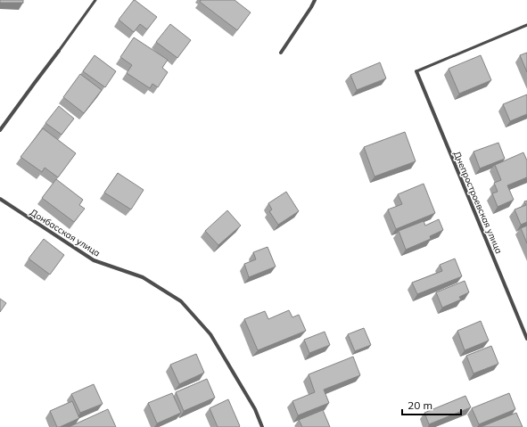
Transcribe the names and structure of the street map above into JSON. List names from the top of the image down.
{
  "streets": {
    "street": ["Днепростроевская улица", "Донбасская улица"]
  },
  "scale_bar": "20 m"
}
